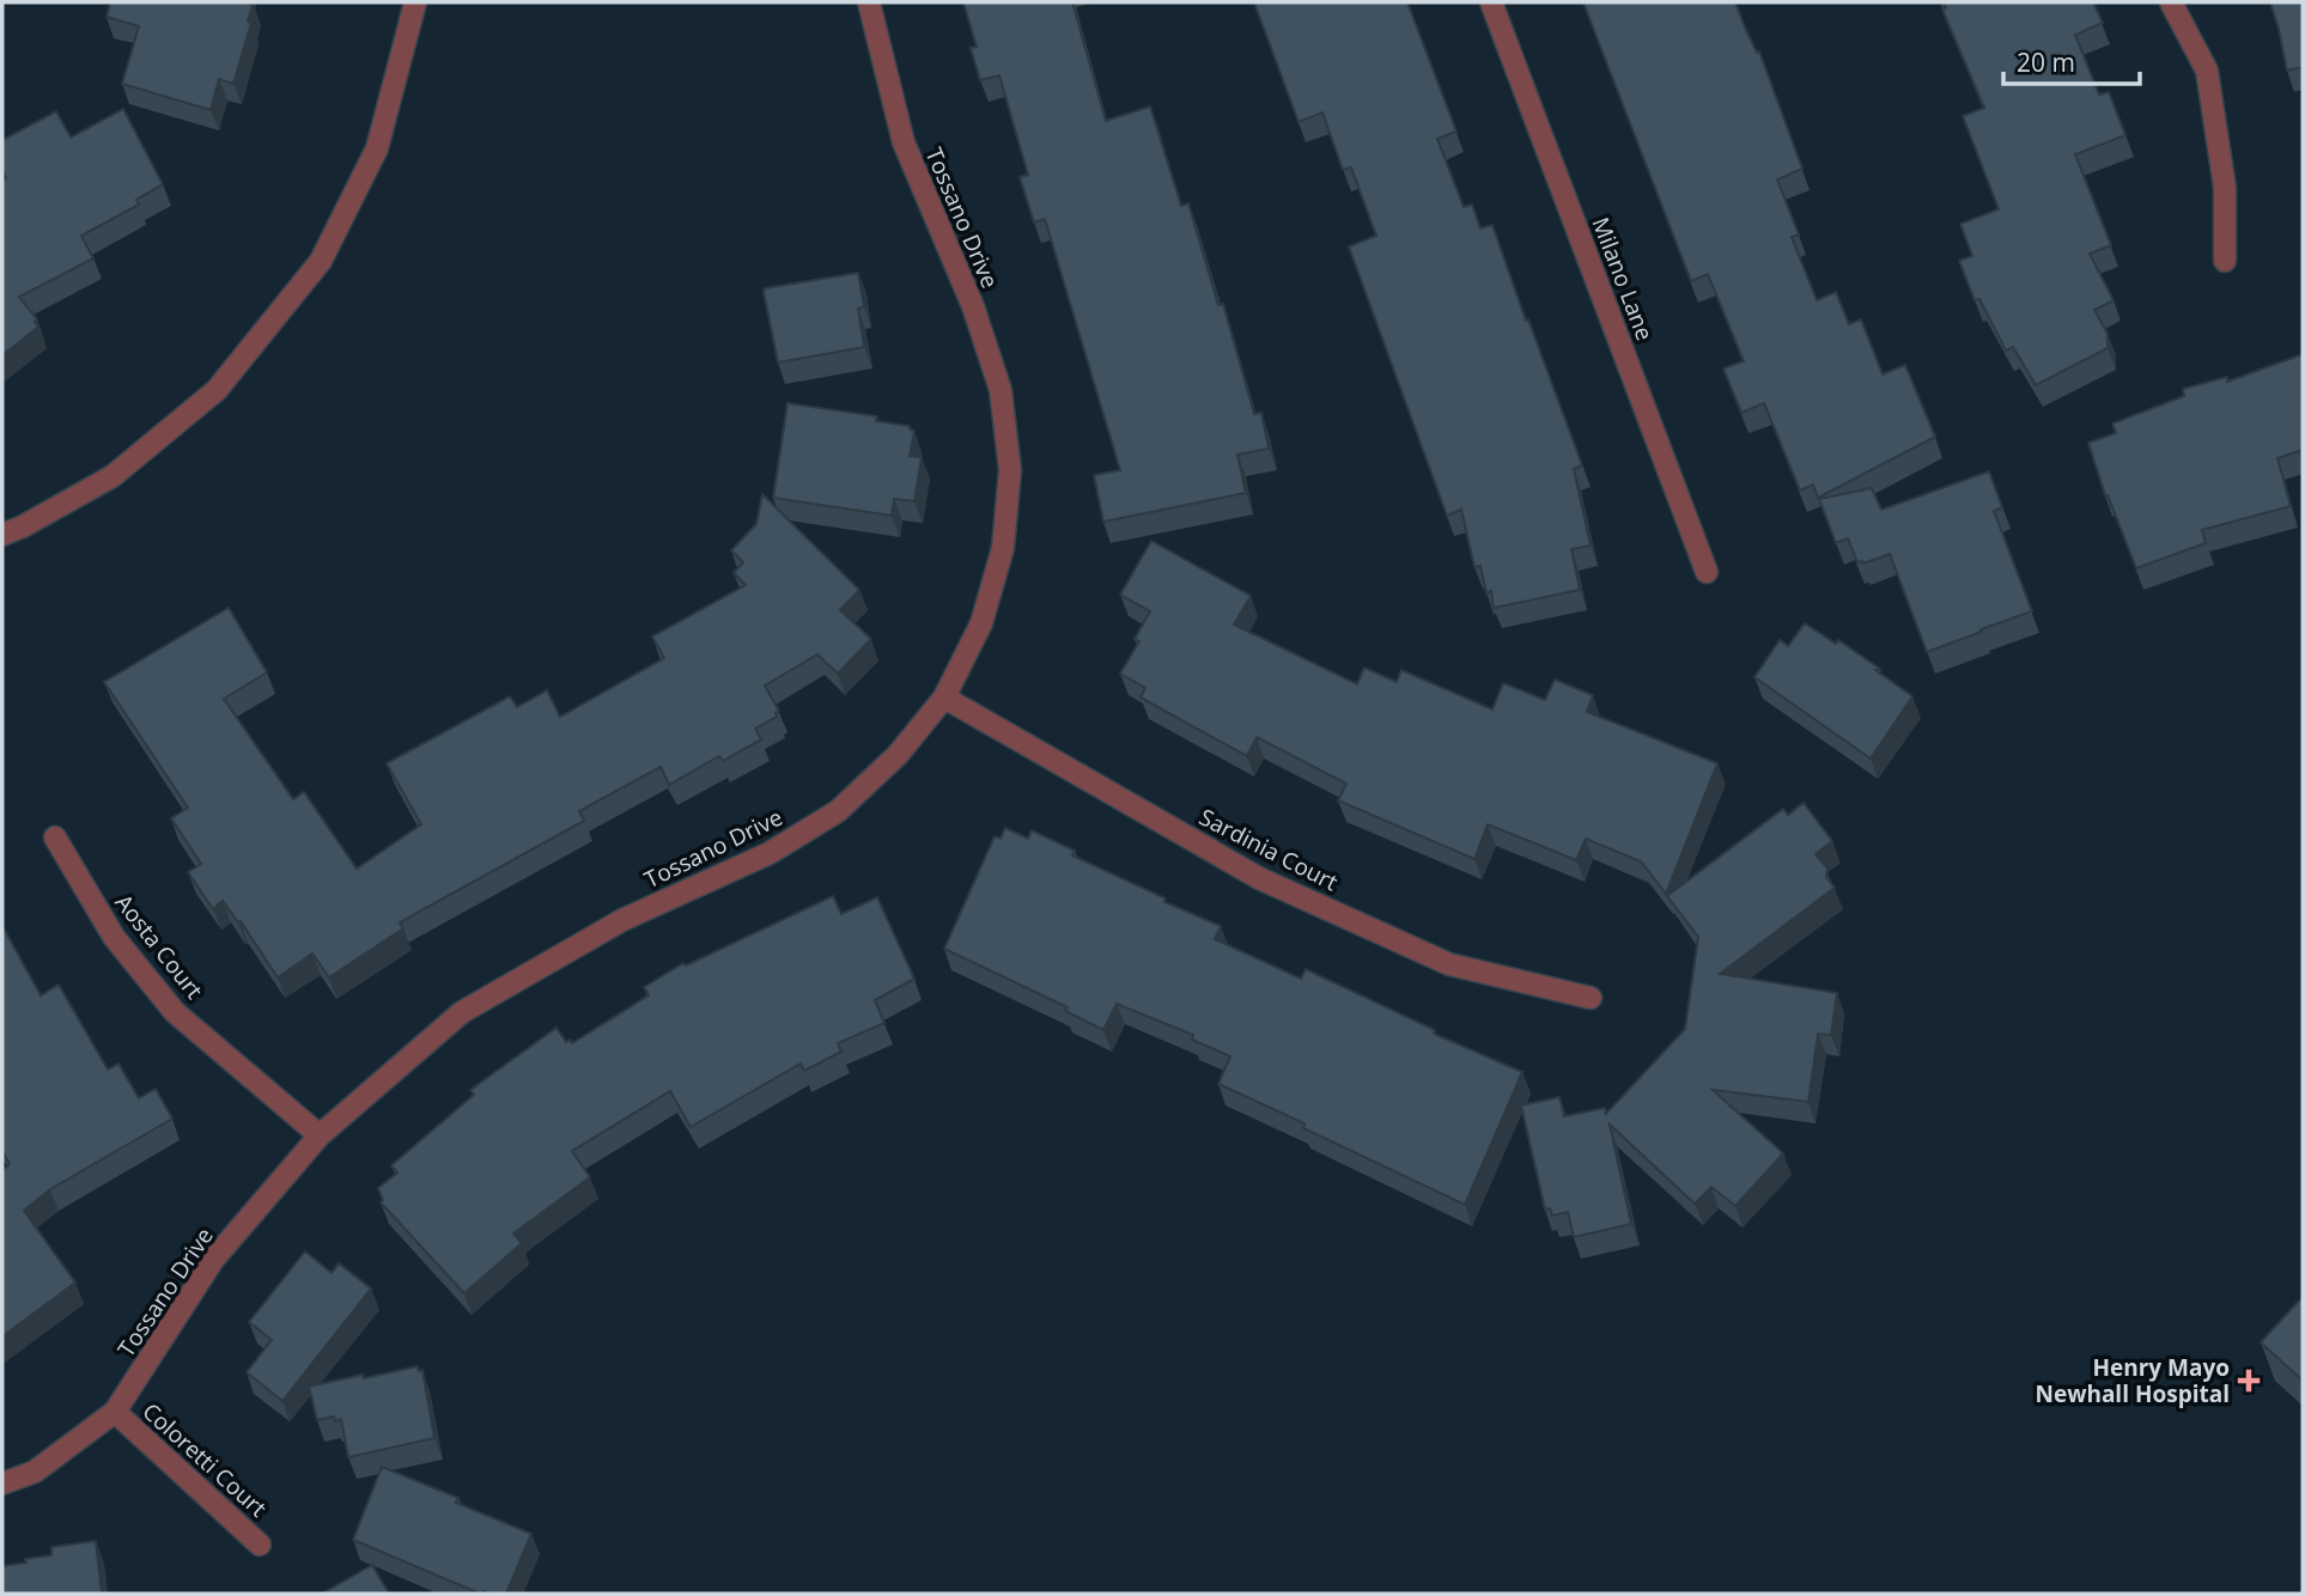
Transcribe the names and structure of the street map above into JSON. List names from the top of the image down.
{
  "streets": {
    "street": [
      "Tossano Drive",
      "Milano Lane",
      "Sardinia Court",
      "Aosta Court",
      "Coloretti Court"
    ]
  },
  "crossings": [
    ["Tossano Drive", "Sardinia Court"],
    ["Tossano Drive", "Aosta Court"],
    ["Tossano Drive", "Coloretti Court"]
  ],
  "places": {
    "health": ["Henry Mayo Newhall Hospital"]
  },
  "scale_bar": "20 m"
}
